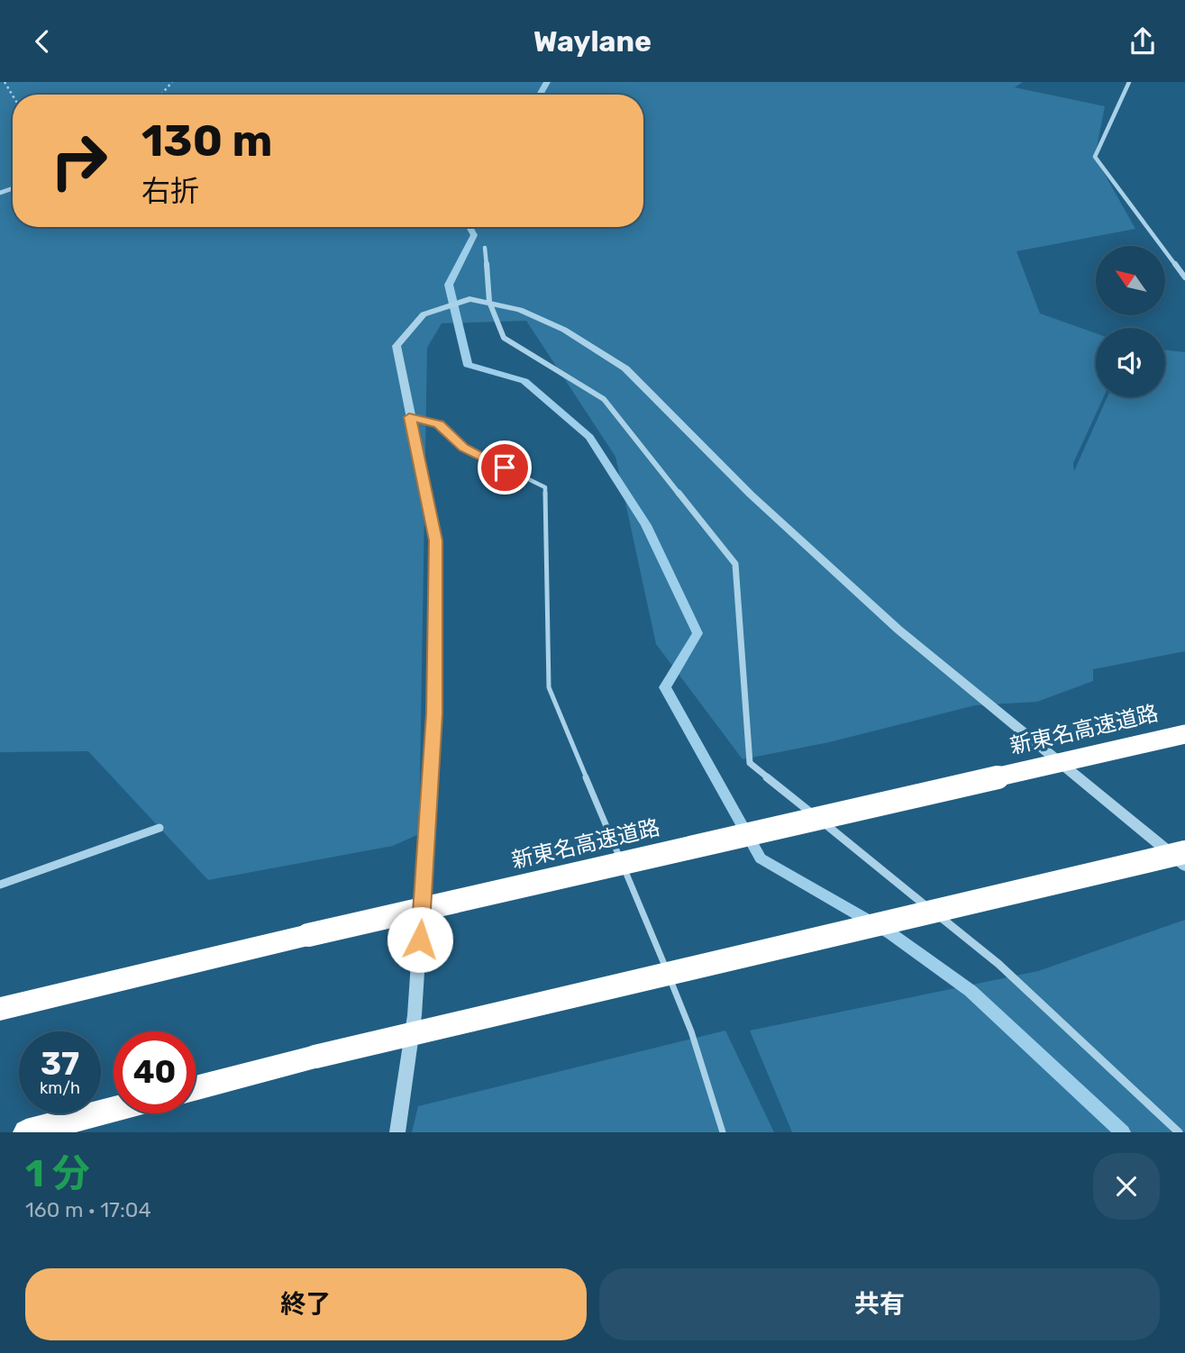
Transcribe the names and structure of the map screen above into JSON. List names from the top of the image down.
{
  "streets": {
    "highway": ["新東名高速道路"]
  },
  "north": "top left",
  "page": {
    "header": "Waylane",
    "turn": ["130 m", "右折"],
    "speed": "37 km/h",
    "limit": "40",
    "heading": ["1 分", "160 m · 17:04"],
    "buttons": ["終了", "共有"]
  }
}
